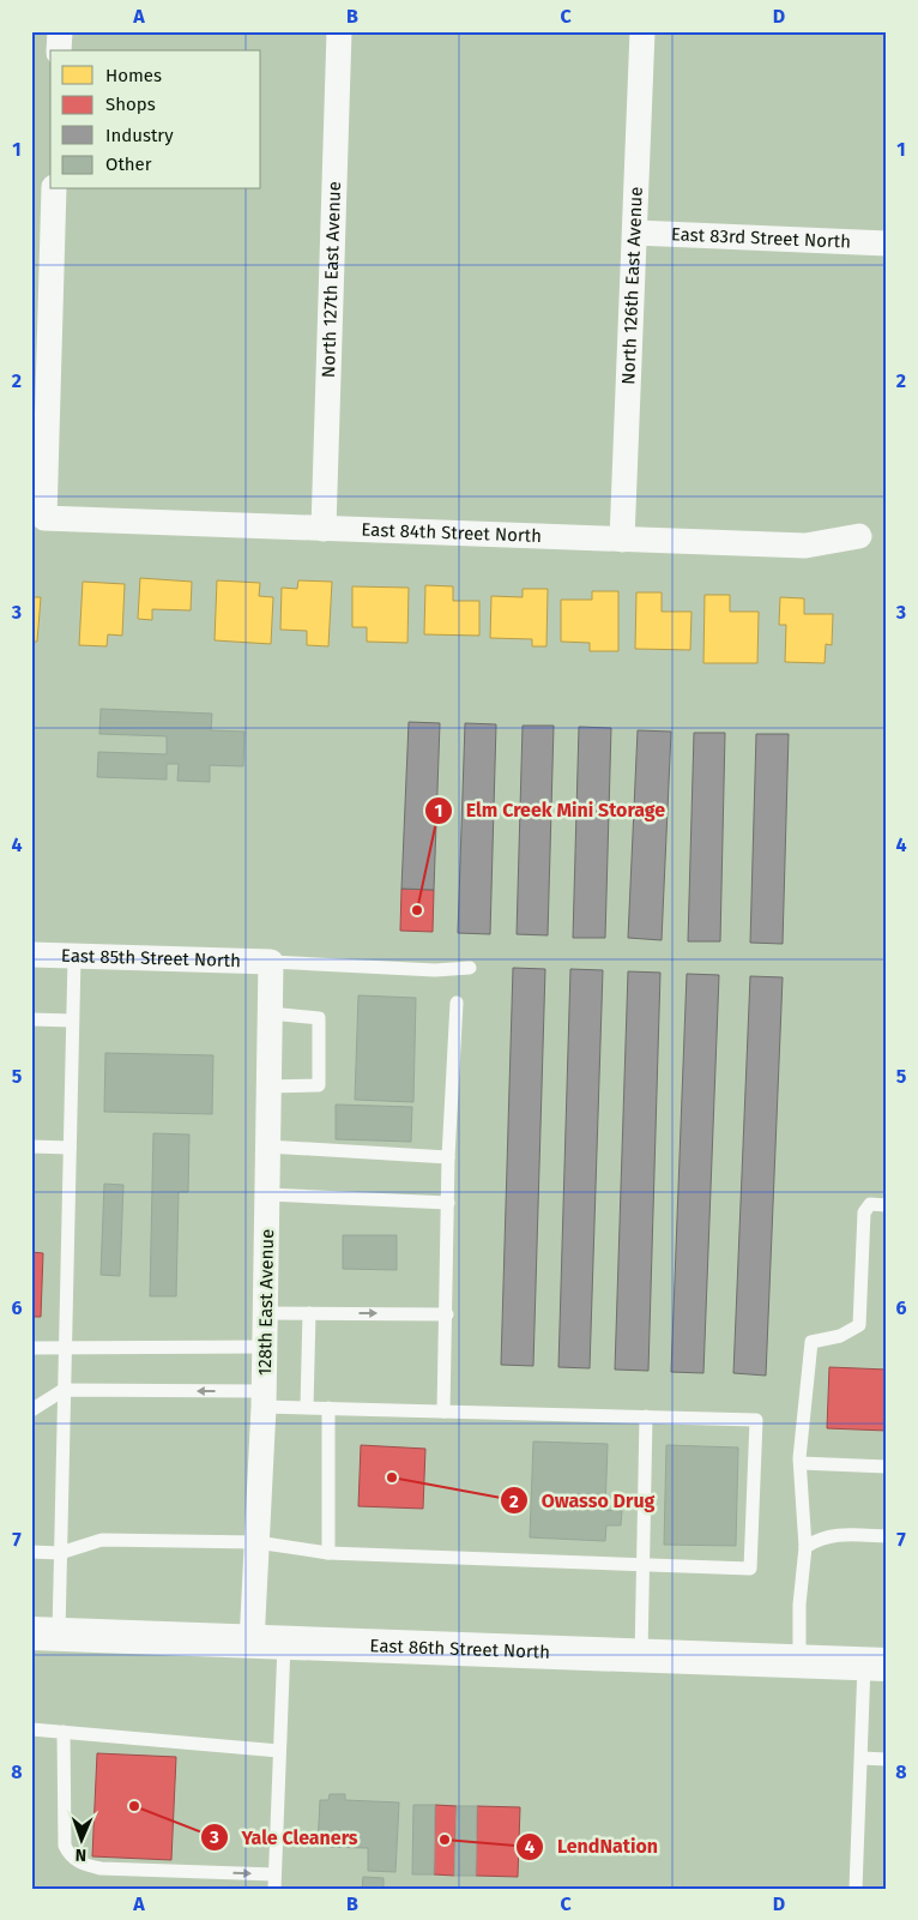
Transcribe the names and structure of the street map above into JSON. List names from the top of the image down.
{
  "streets": {
    "main road": ["East 86th Street North"],
    "street": [
      "East 83rd Street North",
      "North 127th East Avenue",
      "North 126th East Avenue",
      "East 84th Street North",
      "East 85th Street North",
      "128th East Avenue"
    ]
  },
  "crossings": [
    ["East 83rd Street North", "North 126th East Avenue"],
    ["North 127th East Avenue", "East 84th Street North"],
    ["North 126th East Avenue", "East 84th Street North"],
    ["East 85th Street North", "128th East Avenue"],
    ["128th East Avenue", "East 86th Street North"]
  ],
  "places": [
    "Elm Creek Mini Storage",
    "Owasso Drug",
    "Yale Cleaners",
    "LendNation"
  ],
  "legend": [
    "Homes",
    "Shops",
    "Industry",
    "Other"
  ],
  "north": "bottom",
  "grid": {
    "columns": [
      "A",
      "B",
      "C",
      "D"
    ],
    "rows": [
      "1",
      "2",
      "3",
      "4",
      "5",
      "6",
      "7",
      "8"
    ]
  }
}
